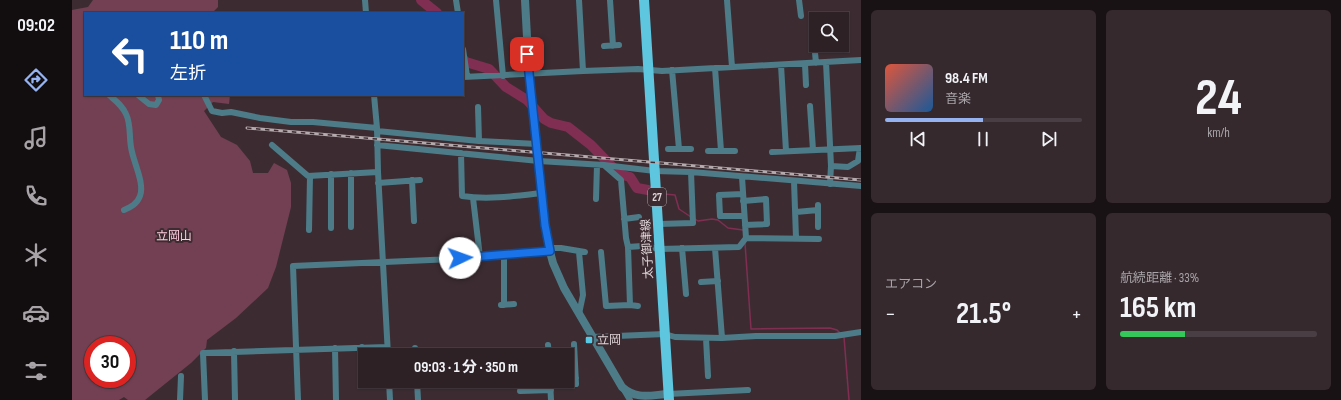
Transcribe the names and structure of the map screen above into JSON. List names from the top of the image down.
{
  "streets": {
    "main road": ["27", "太子御津線"]
  },
  "parks": ["立岡山"],
  "places": {
    "transit": ["立岡"]
  },
  "page": {
    "tabs": "09:02",
    "tile": [
      ["24", "km/h"],
      "エアコン",
      ["航続距離 · 33%", "165 km"]
    ],
    "turn": ["110 m", "左折"],
    "song": ["98.4 FM", "音楽"],
    "heat": ["−", "21.5°", "+"],
    "limit": "30",
    "trip": "09:03 · 1 分 · 350 m"
  }
}
